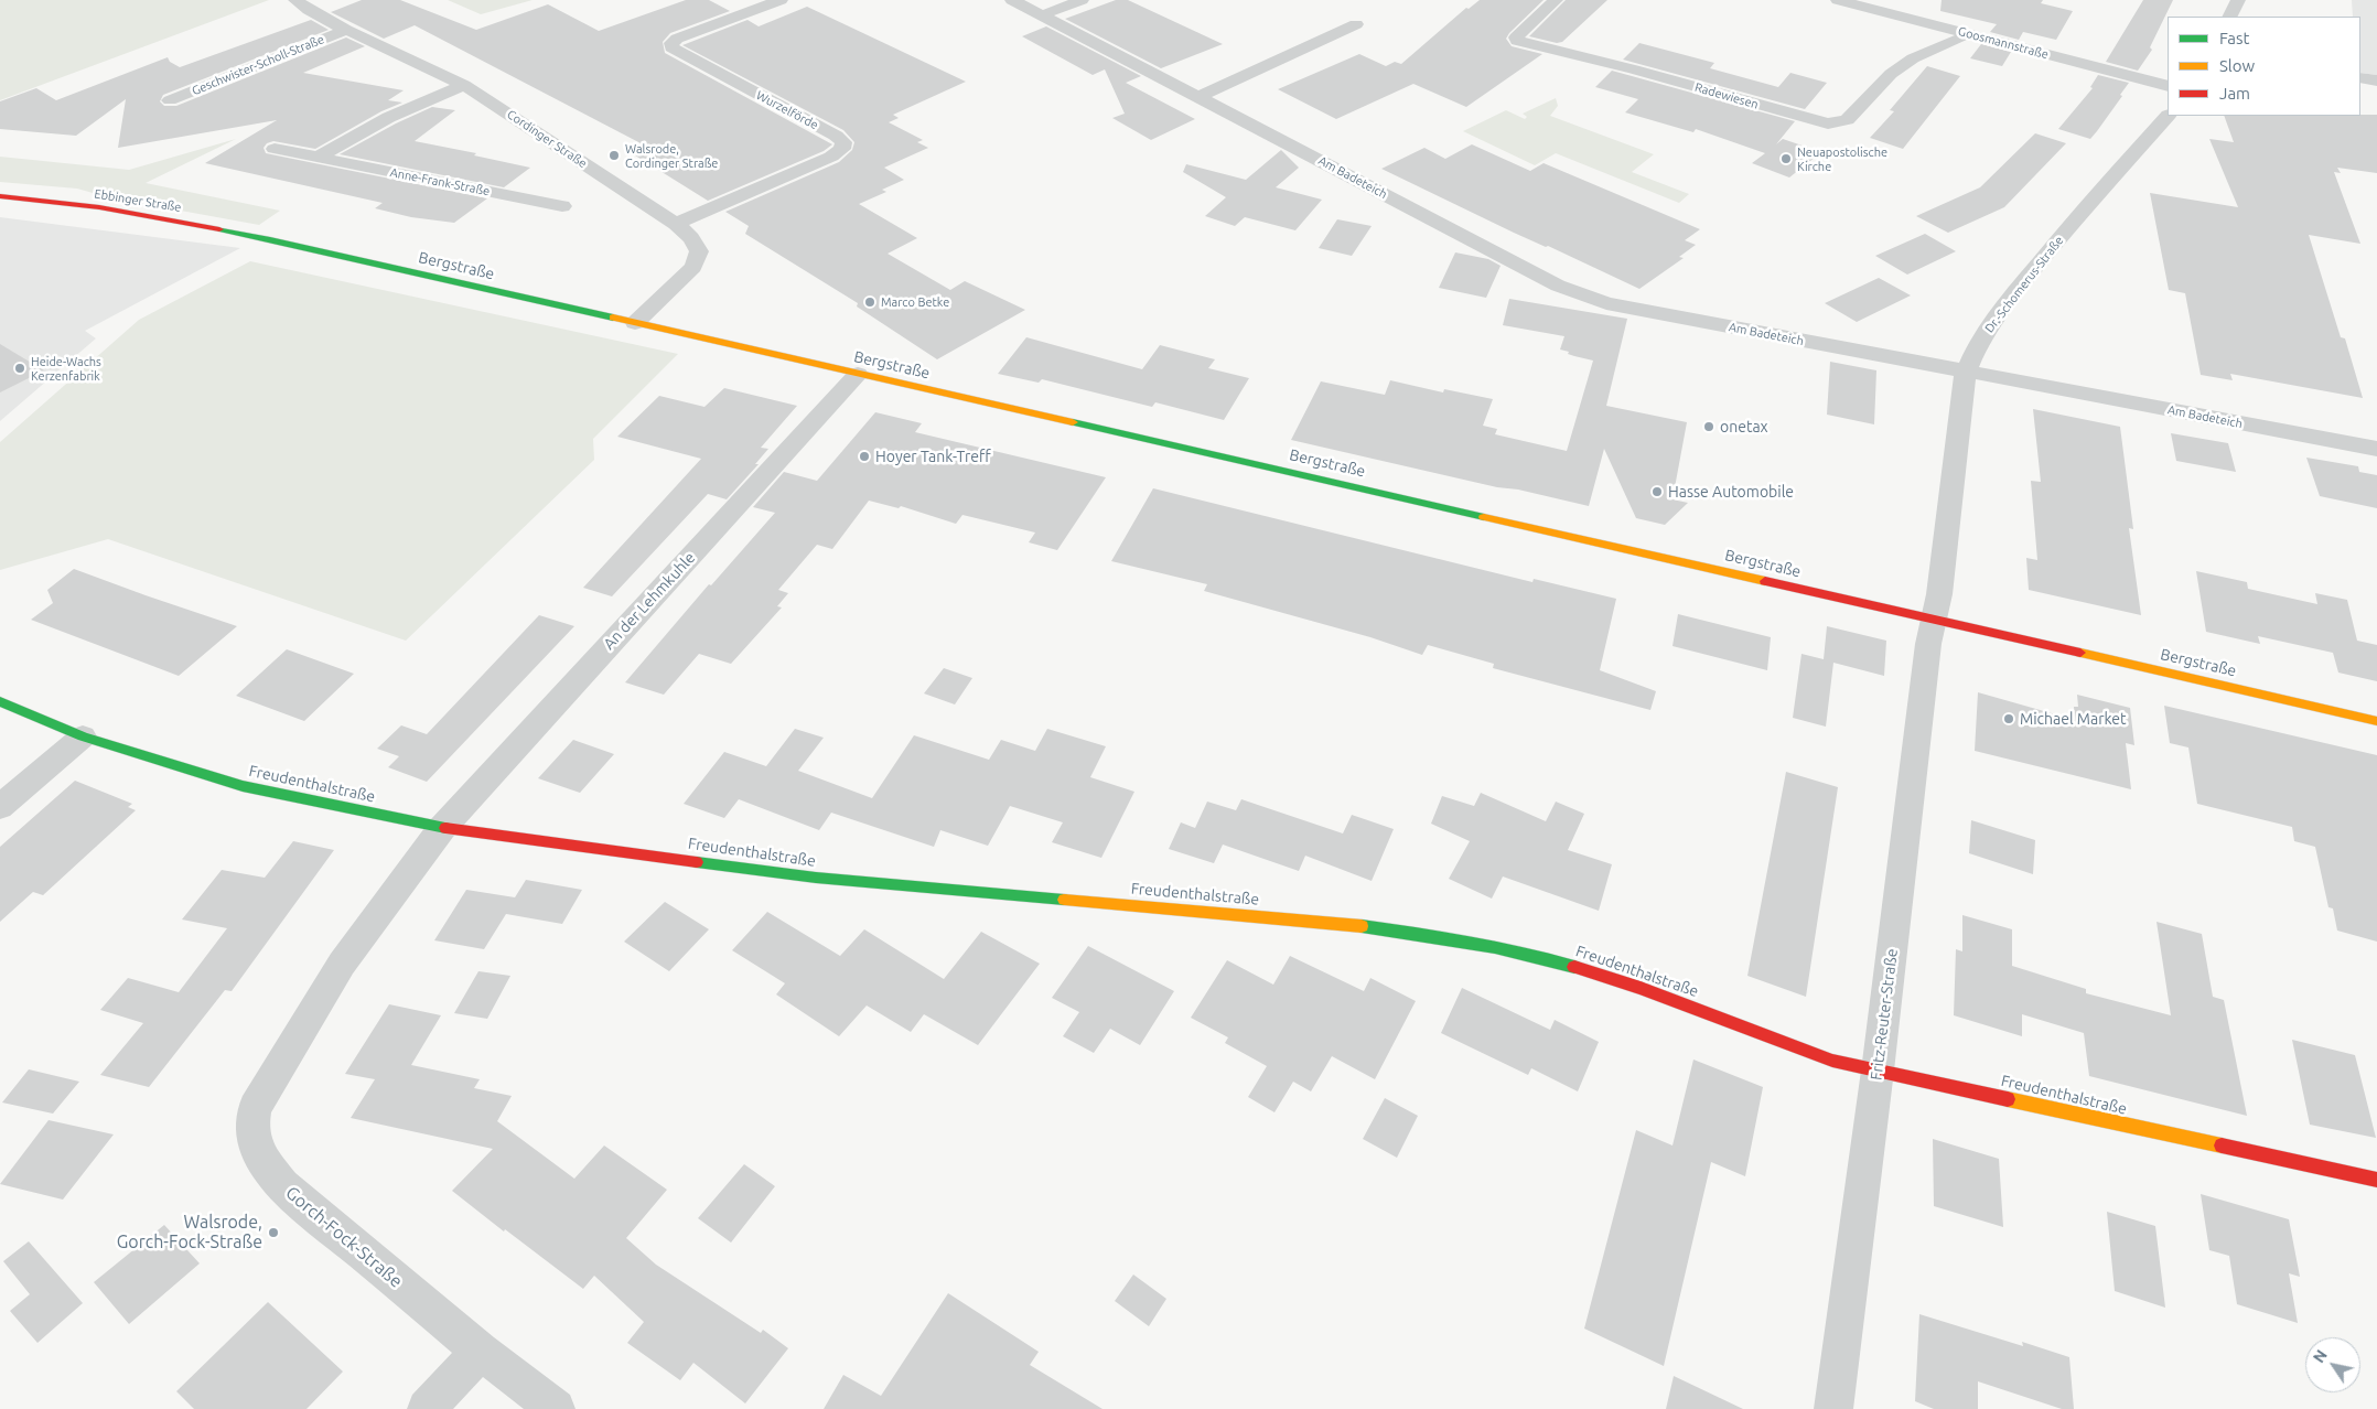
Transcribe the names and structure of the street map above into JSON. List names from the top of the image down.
{
  "streets": {
    "main road": ["Ebbinger Straße", "Bergstraße", "Freudenthalstraße"],
    "street": [
      "Goosmannstraße",
      "Geschwister-Scholl-Straße",
      "Radewiesen",
      "Wurzelförde",
      "Cordinger Straße",
      "Am Badeteich",
      "Anne-Frank-Straße",
      "Dr.-Schomerus-Straße",
      "An der Lehmkuhle",
      "Fritz-Reuter-Straße",
      "Gorch-Fock-Straße"
    ]
  },
  "crossings": [
    ["Goosmannstraße", "Radewiesen"],
    ["Geschwister-Scholl-Straße", "Cordinger Straße"],
    ["Wurzelförde", "Cordinger Straße"],
    ["Cordinger Straße", "Bergstraße"],
    ["Am Badeteich", "Dr.-Schomerus-Straße"],
    ["Ebbinger Straße", "Bergstraße"],
    ["Bergstraße", "Dr.-Schomerus-Straße"],
    ["Bergstraße", "An der Lehmkuhle"],
    ["Bergstraße", "Fritz-Reuter-Straße"],
    ["Dr.-Schomerus-Straße", "Fritz-Reuter-Straße"],
    ["An der Lehmkuhle", "Freudenthalstraße"],
    ["An der Lehmkuhle", "Gorch-Fock-Straße"],
    ["Freudenthalstraße", "Fritz-Reuter-Straße"],
    ["Freudenthalstraße", "Gorch-Fock-Straße"]
  ],
  "places": [
    "Walsrode, Cordinger Straße",
    "Neuapostolische Kirche",
    "Marco Betke",
    "Heide-Wachs Kerzenfabrik",
    "onetax",
    "Hoyer Tank-Treff",
    "Hasse Automobile",
    "Michael Market",
    "Walsrode, Gorch-Fock-Straße"
  ],
  "legend": ["Fast", "Slow", "Jam"],
  "north": "top left"
}
